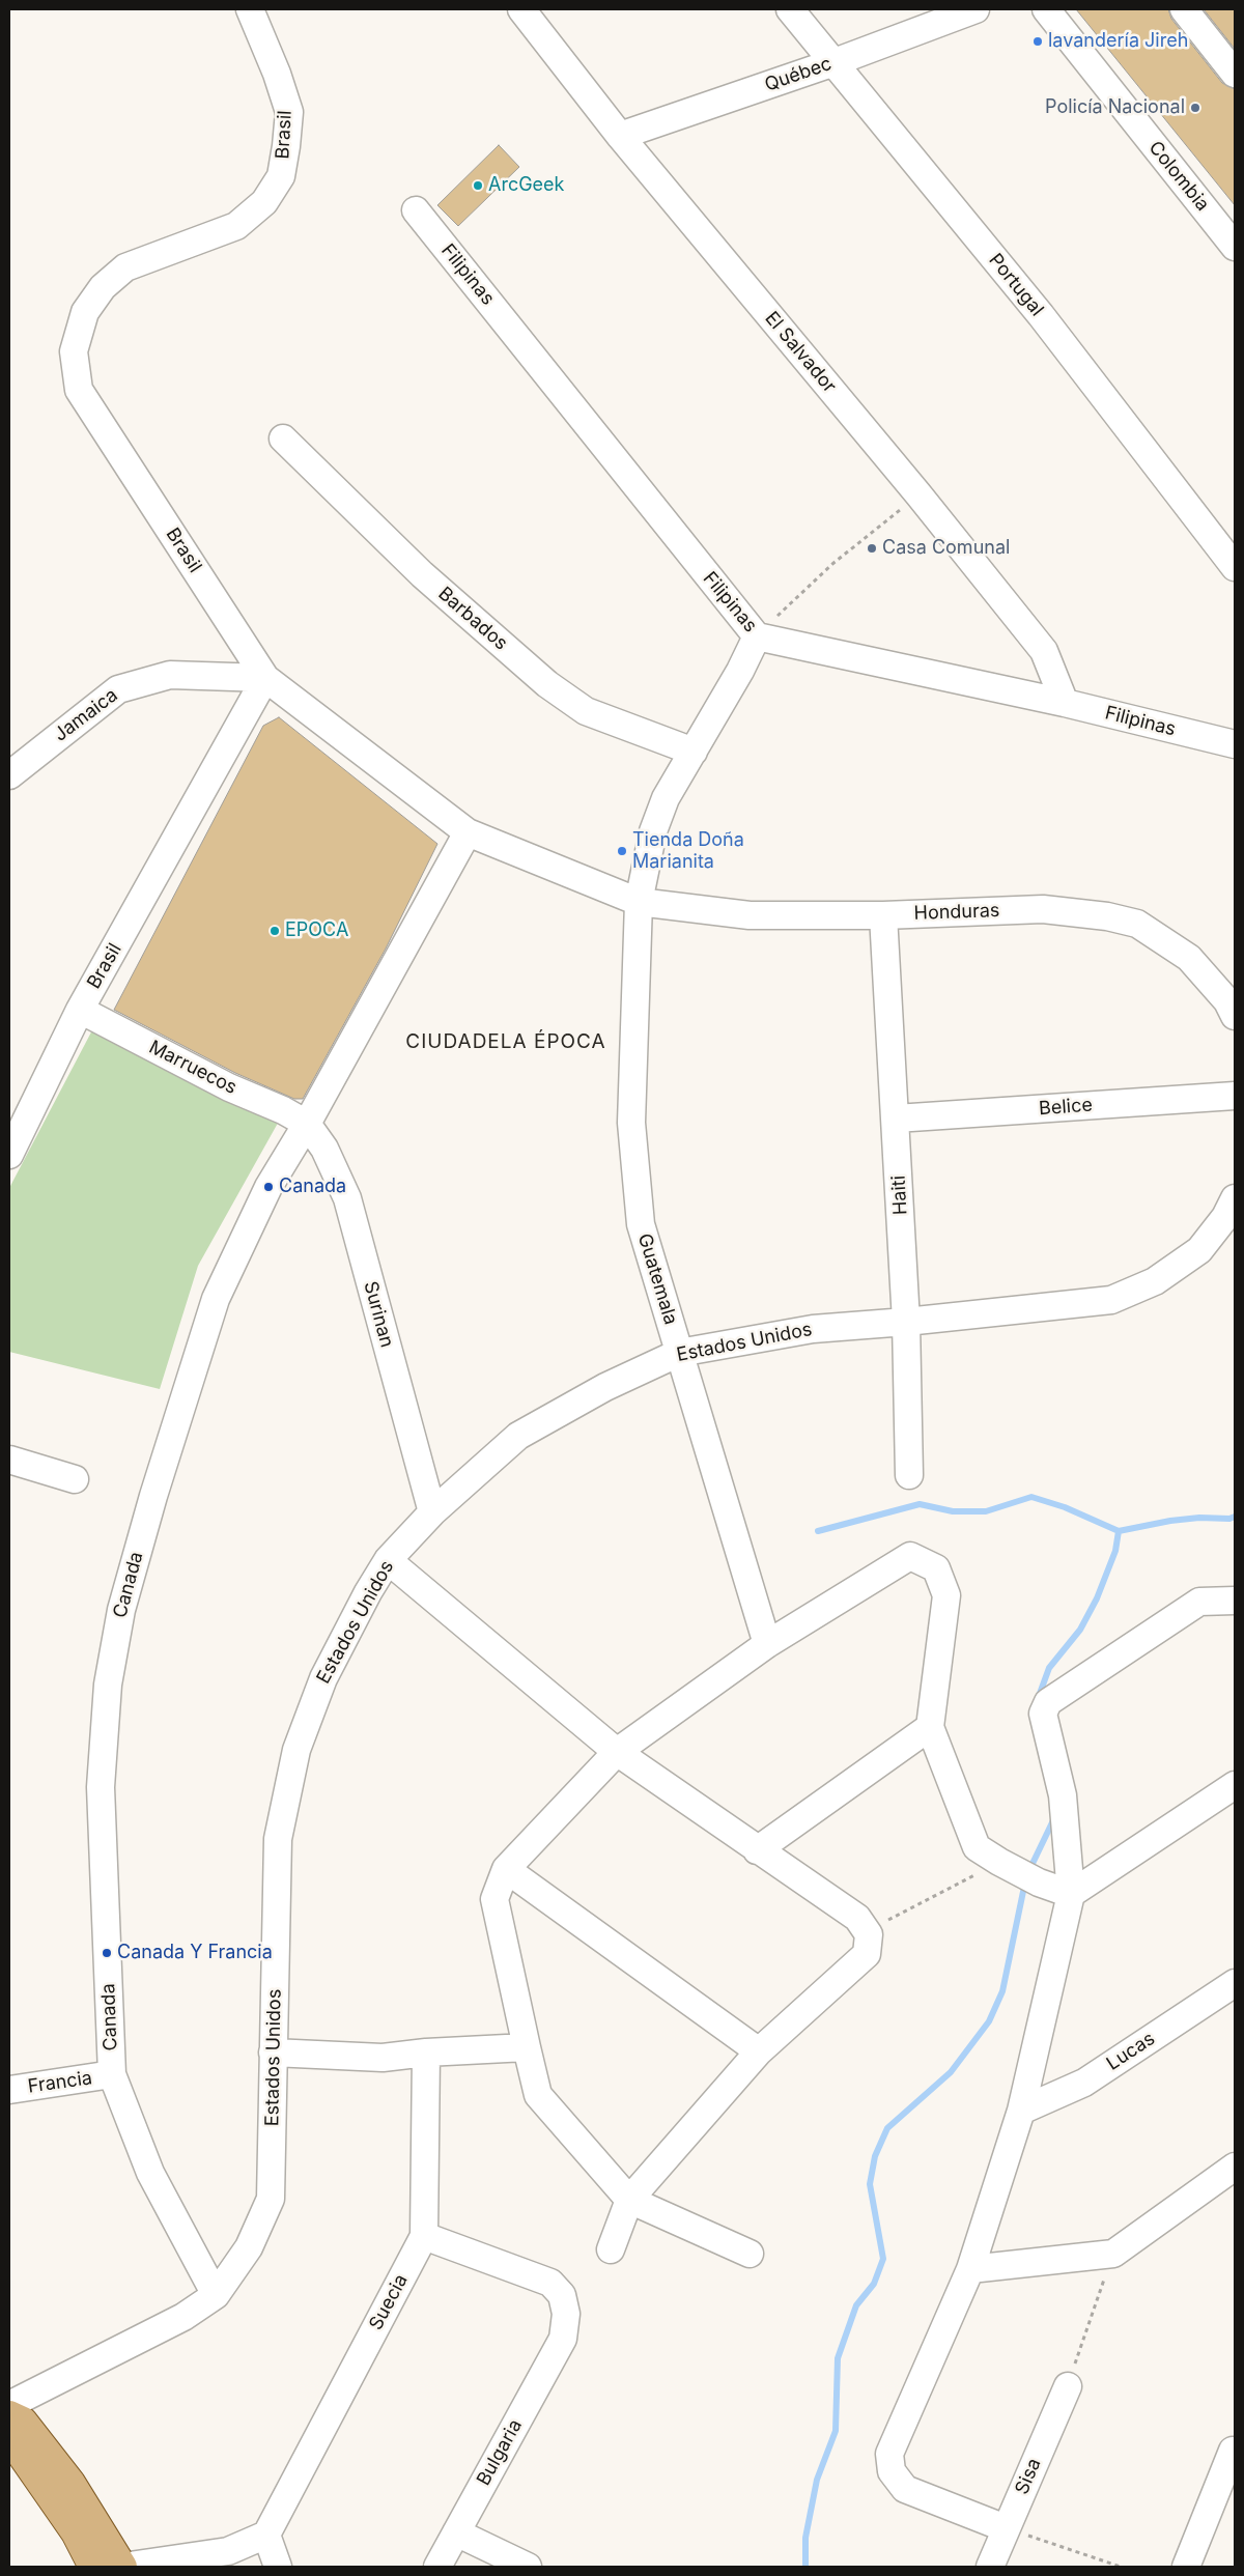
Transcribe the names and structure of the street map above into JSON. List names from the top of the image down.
{
  "streets": {
    "street": [
      "Québec",
      "Brasil",
      "Colombia",
      "Filipinas",
      "Portugal",
      "El Salvador",
      "Barbados",
      "Jamaica",
      "Honduras",
      "Marruecos",
      "Belice",
      "Haiti",
      "Guatemala",
      "Surinan",
      "Estados Unidos",
      "Canada",
      "Lucas",
      "Francia",
      "Suecia",
      "Bulgaria",
      "Sisa"
    ]
  },
  "crossings": [
    ["Québec", "Portugal"],
    ["Québec", "El Salvador"],
    ["Brasil", "Jamaica"],
    ["Brasil", "Honduras"],
    ["Brasil", "Marruecos"],
    ["Filipinas", "El Salvador"],
    ["Filipinas", "Guatemala"],
    ["Barbados", "Guatemala"],
    ["Jamaica", "Honduras"],
    ["Honduras", "Haiti"],
    ["Honduras", "Guatemala"],
    ["Honduras", "Canada"],
    ["Marruecos", "Surinan"],
    ["Marruecos", "Canada"],
    ["Belice", "Haiti"],
    ["Haiti", "Estados Unidos"],
    ["Guatemala", "Estados Unidos"],
    ["Surinan", "Estados Unidos"],
    ["Surinan", "Canada"],
    ["Estados Unidos", "Canada"],
    ["Canada", "Francia"],
    ["Suecia", "Bulgaria"]
  ],
  "districts": ["CIUDADELA ÉPOCA"],
  "places": [
    "lavandería Jireh",
    "Policía Nacional",
    "ArcGeek",
    "Casa Comunal",
    "Tienda Doña Marianita",
    "EPOCA",
    "Canada",
    "Canada Y Francia"
  ]
}
